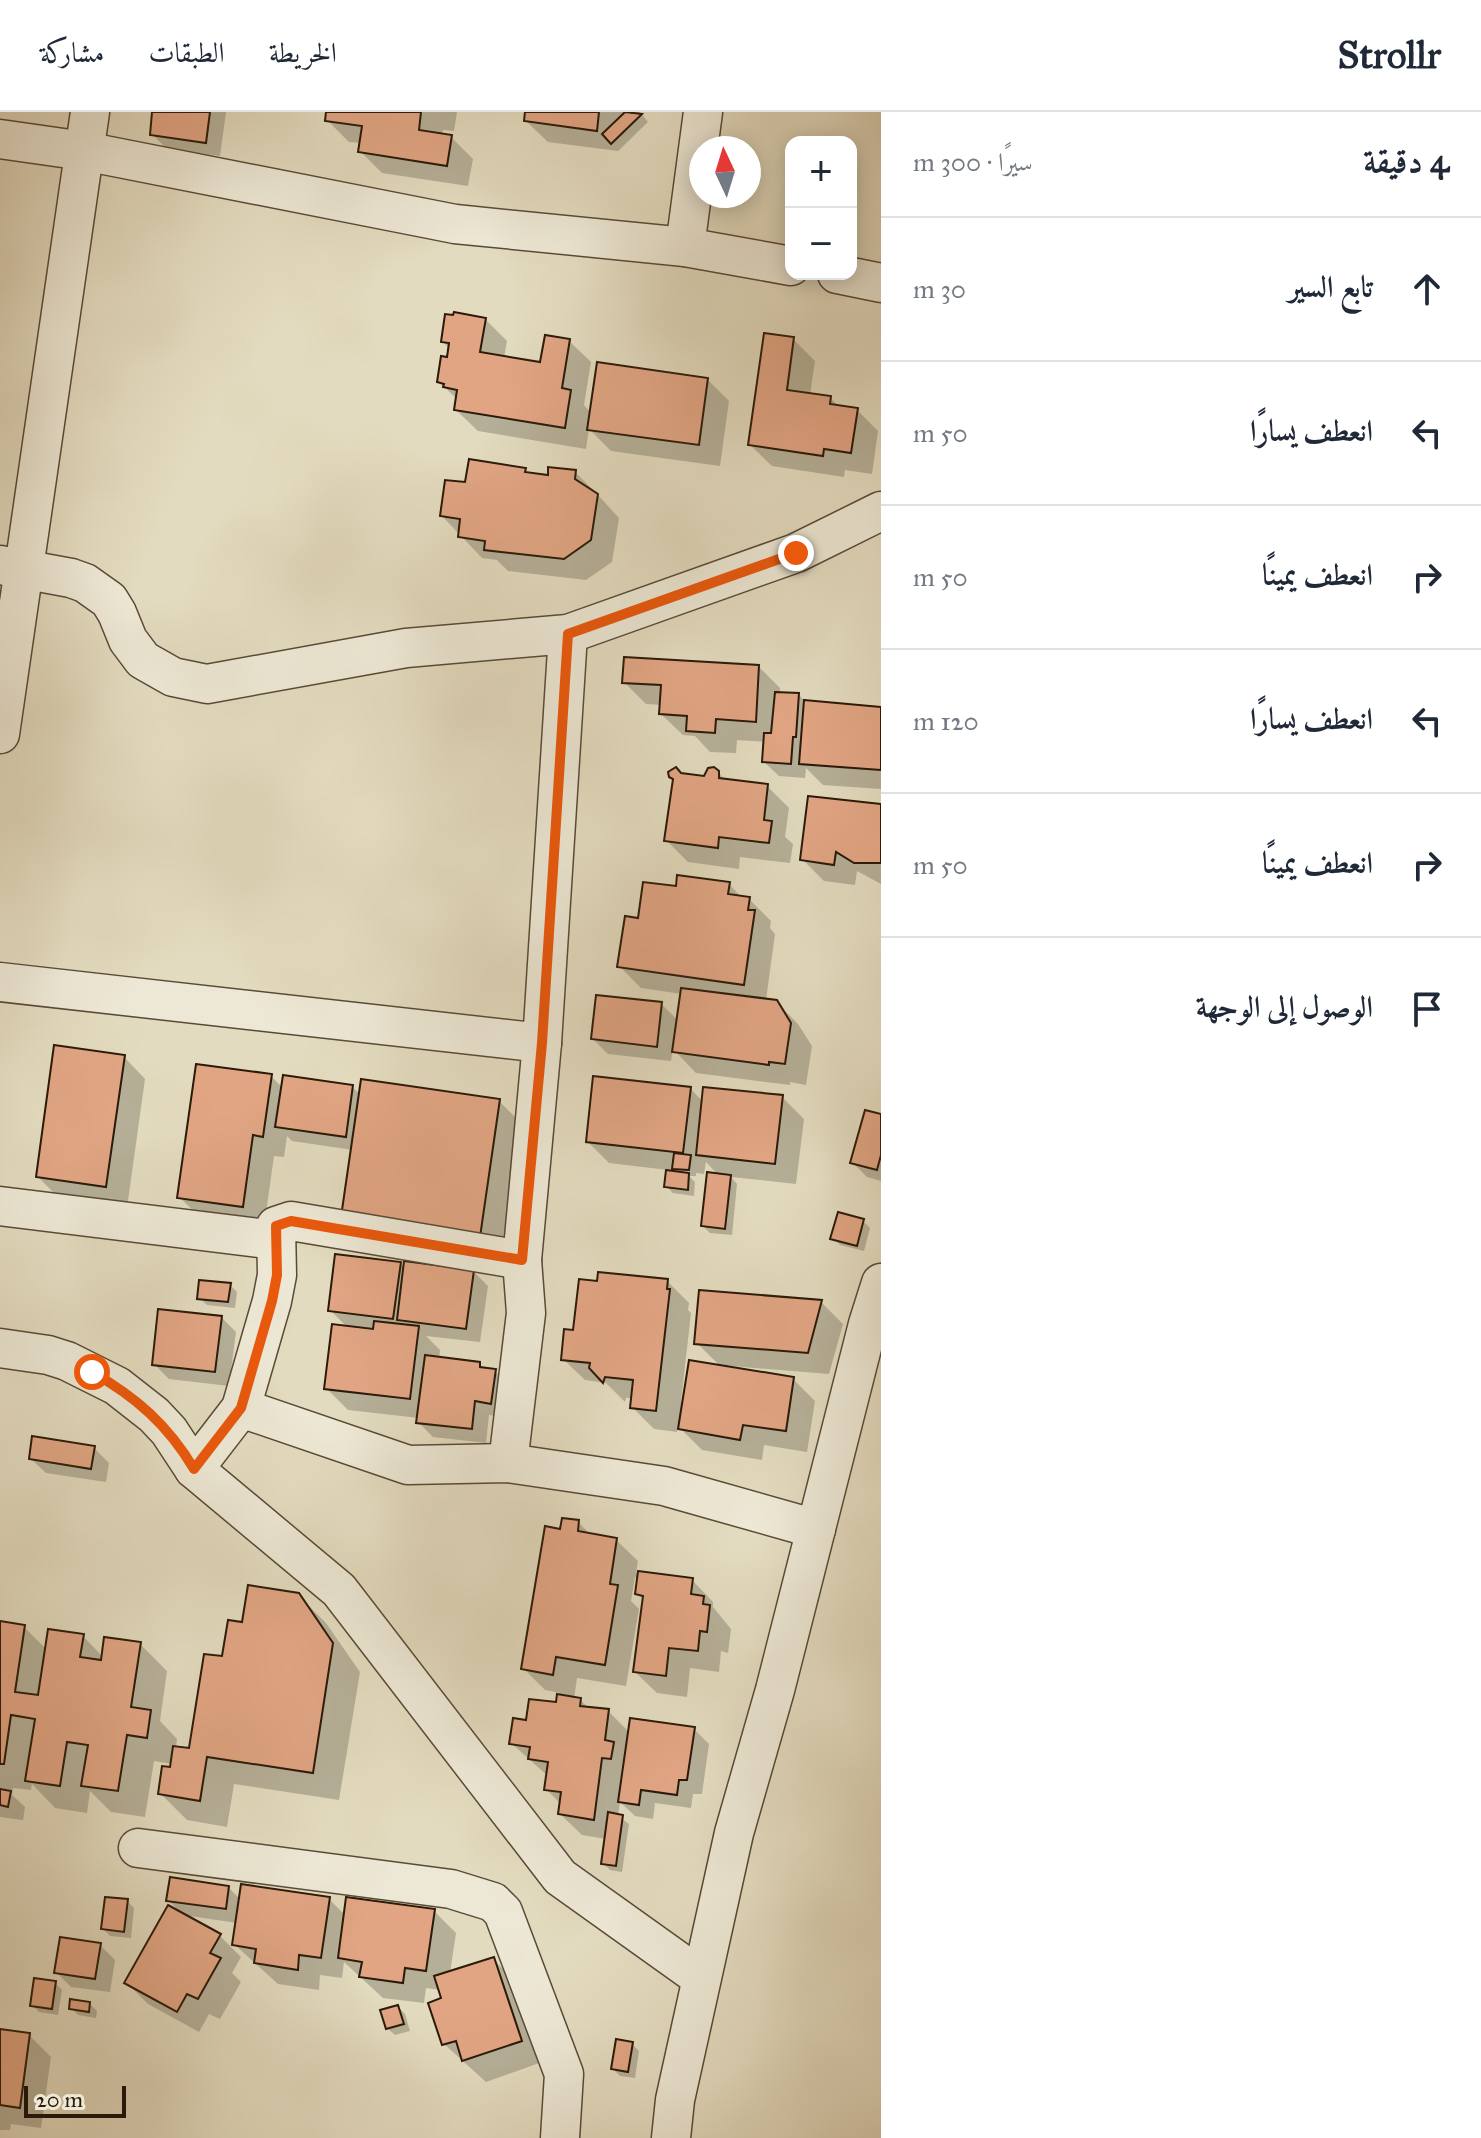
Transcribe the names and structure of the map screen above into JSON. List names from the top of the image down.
{
  "scale_bar": "20 m",
  "north": "top",
  "page": {
    "header": "Strollr",
    "nav": ["الخريطة", "الطبقات", "مشاركة"],
    "heading": ["4 دقيقة", "سيرًا · 300 m"],
    "map_buttons": ["+", "−"],
    "list": [
      ["تابع السير", "30 m"],
      ["انعطف يسارًا", "50 m"],
      ["انعطف يمينًا", "50 m"],
      ["انعطف يسارًا", "120 m"],
      ["انعطف يمينًا", "50 m"],
      "الوصول إلى الوجهة"
    ],
    "scale": "20 m"
  }
}
